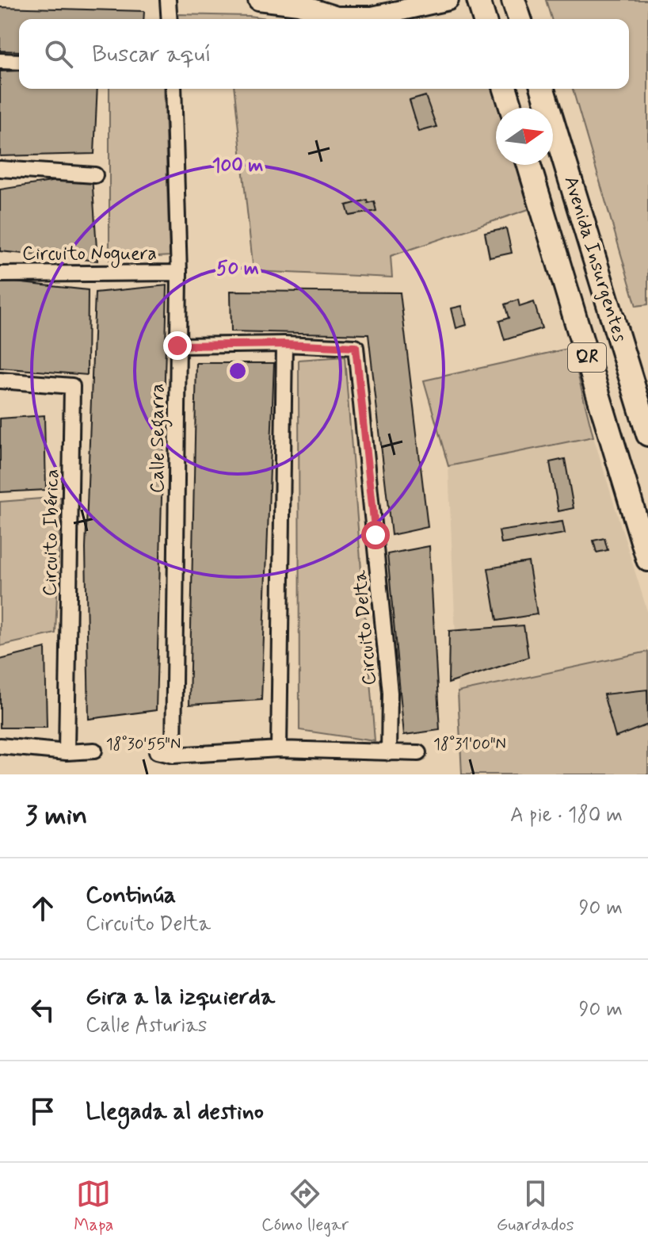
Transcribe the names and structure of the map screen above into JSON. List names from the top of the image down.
{
  "streets": {
    "main road": ["Avenida Insurgentes", "QR"],
    "street": [
      "Circuito Noguera",
      "Calle Segarra",
      "Circuito Ibérica",
      "Circuito Delta"
    ]
  },
  "crossings": [
    ["Circuito Noguera", "Calle Segarra"]
  ],
  "north": "right",
  "page": {
    "search": "Buscar aquí",
    "heading": ["3 min", "A pie · 180 m"],
    "list": [
      ["Continúa", "Circuito Delta", "90 m"],
      ["Gira a la izquierda", "Calle Asturias", "90 m"],
      "Llegada al destino"
    ],
    "nav": ["Mapa", "Cómo llegar", "Guardados"]
  },
  "coordinates": ["18°30'55\"N", "18°31'00\"N"],
  "rings": ["100 m", "50 m"]
}
